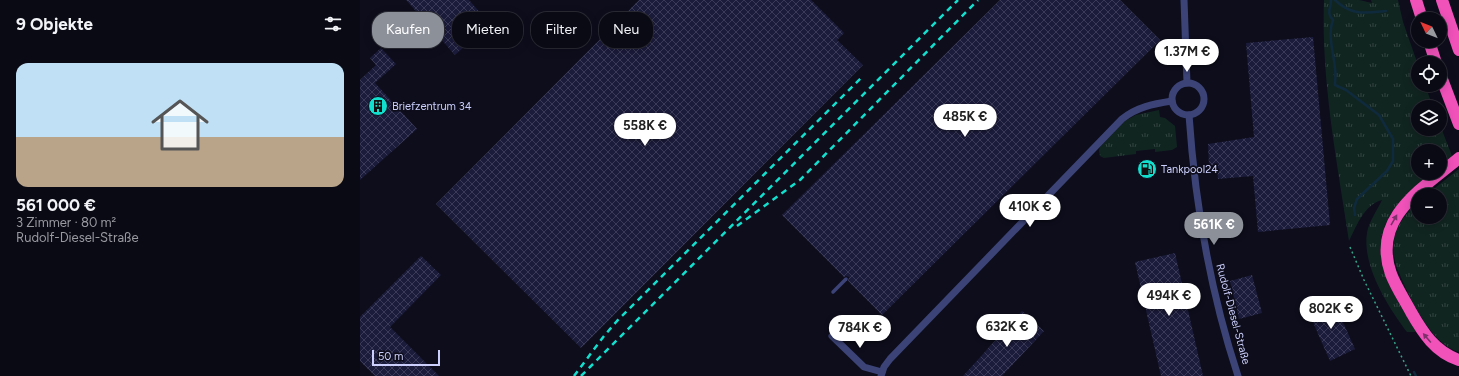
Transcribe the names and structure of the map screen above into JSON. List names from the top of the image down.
{
  "streets": {
    "street": ["Rudolf-Diesel-Straße"]
  },
  "places": {
    "building": ["Briefzentrum 34"],
    "fuel station": ["Tankpool24"]
  },
  "scale_bar": "50 m",
  "north": "top left",
  "page": {
    "heading": "9 Objekte",
    "map_buttons": ["+", "−"],
    "chip": [
      "Kaufen",
      "Mieten",
      "Filter",
      "Neu"
    ],
    "price": [
      "1.37M €",
      "485K €",
      "558K €",
      "410K €",
      "561K €",
      "494K €",
      "802K €",
      "632K €",
      "784K €"
    ],
    "list": [
      {
        "name": "561 000 €",
        "note": "3 Zimmer · 80 m² · Rudolf-Diesel-Straße"
      }
    ],
    "scale": "50 m"
  }
}
